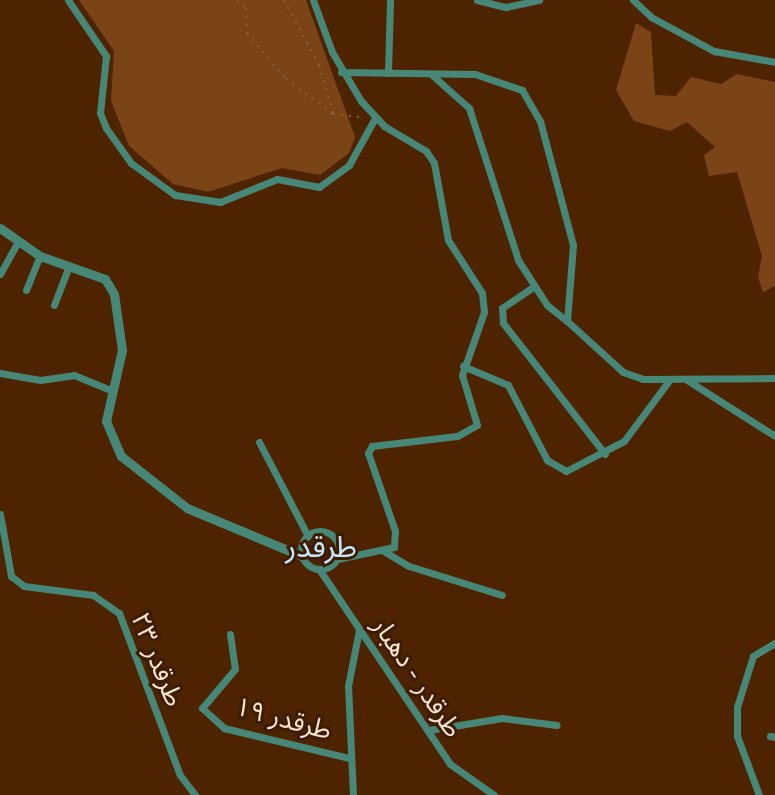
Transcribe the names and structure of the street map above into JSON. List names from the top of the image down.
{
  "streets": {
    "street": ["طرقدر ۲۳", "طرقدر - دهبار", "طرقدر ۱۹"]
  },
  "districts": ["طرقدر"]
}
